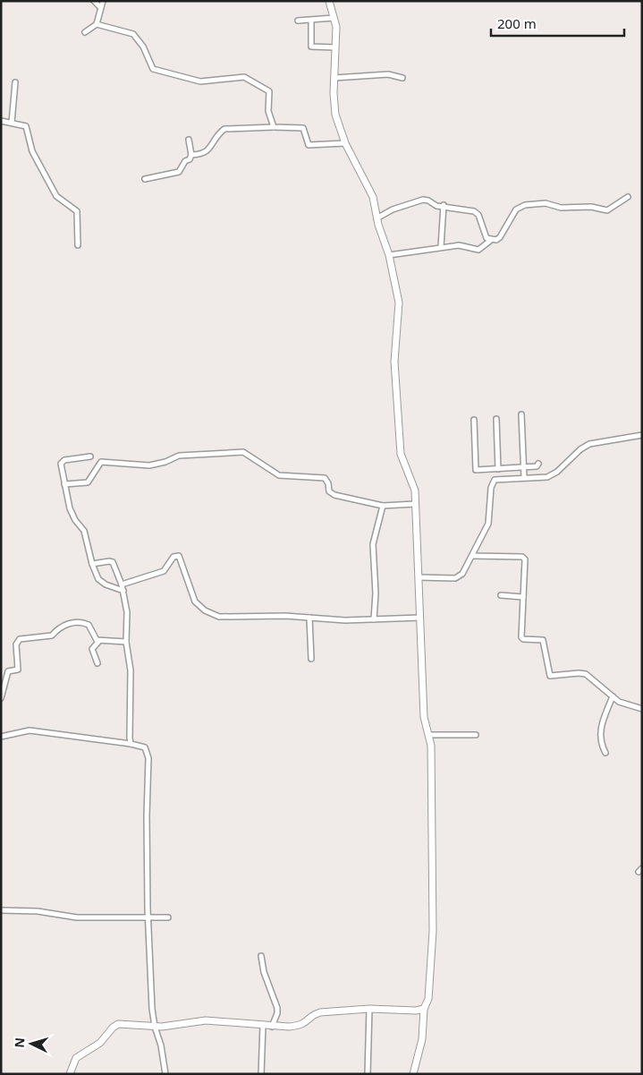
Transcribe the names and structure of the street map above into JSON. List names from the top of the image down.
{
  "scale_bar": "200 m",
  "north": "left"
}
